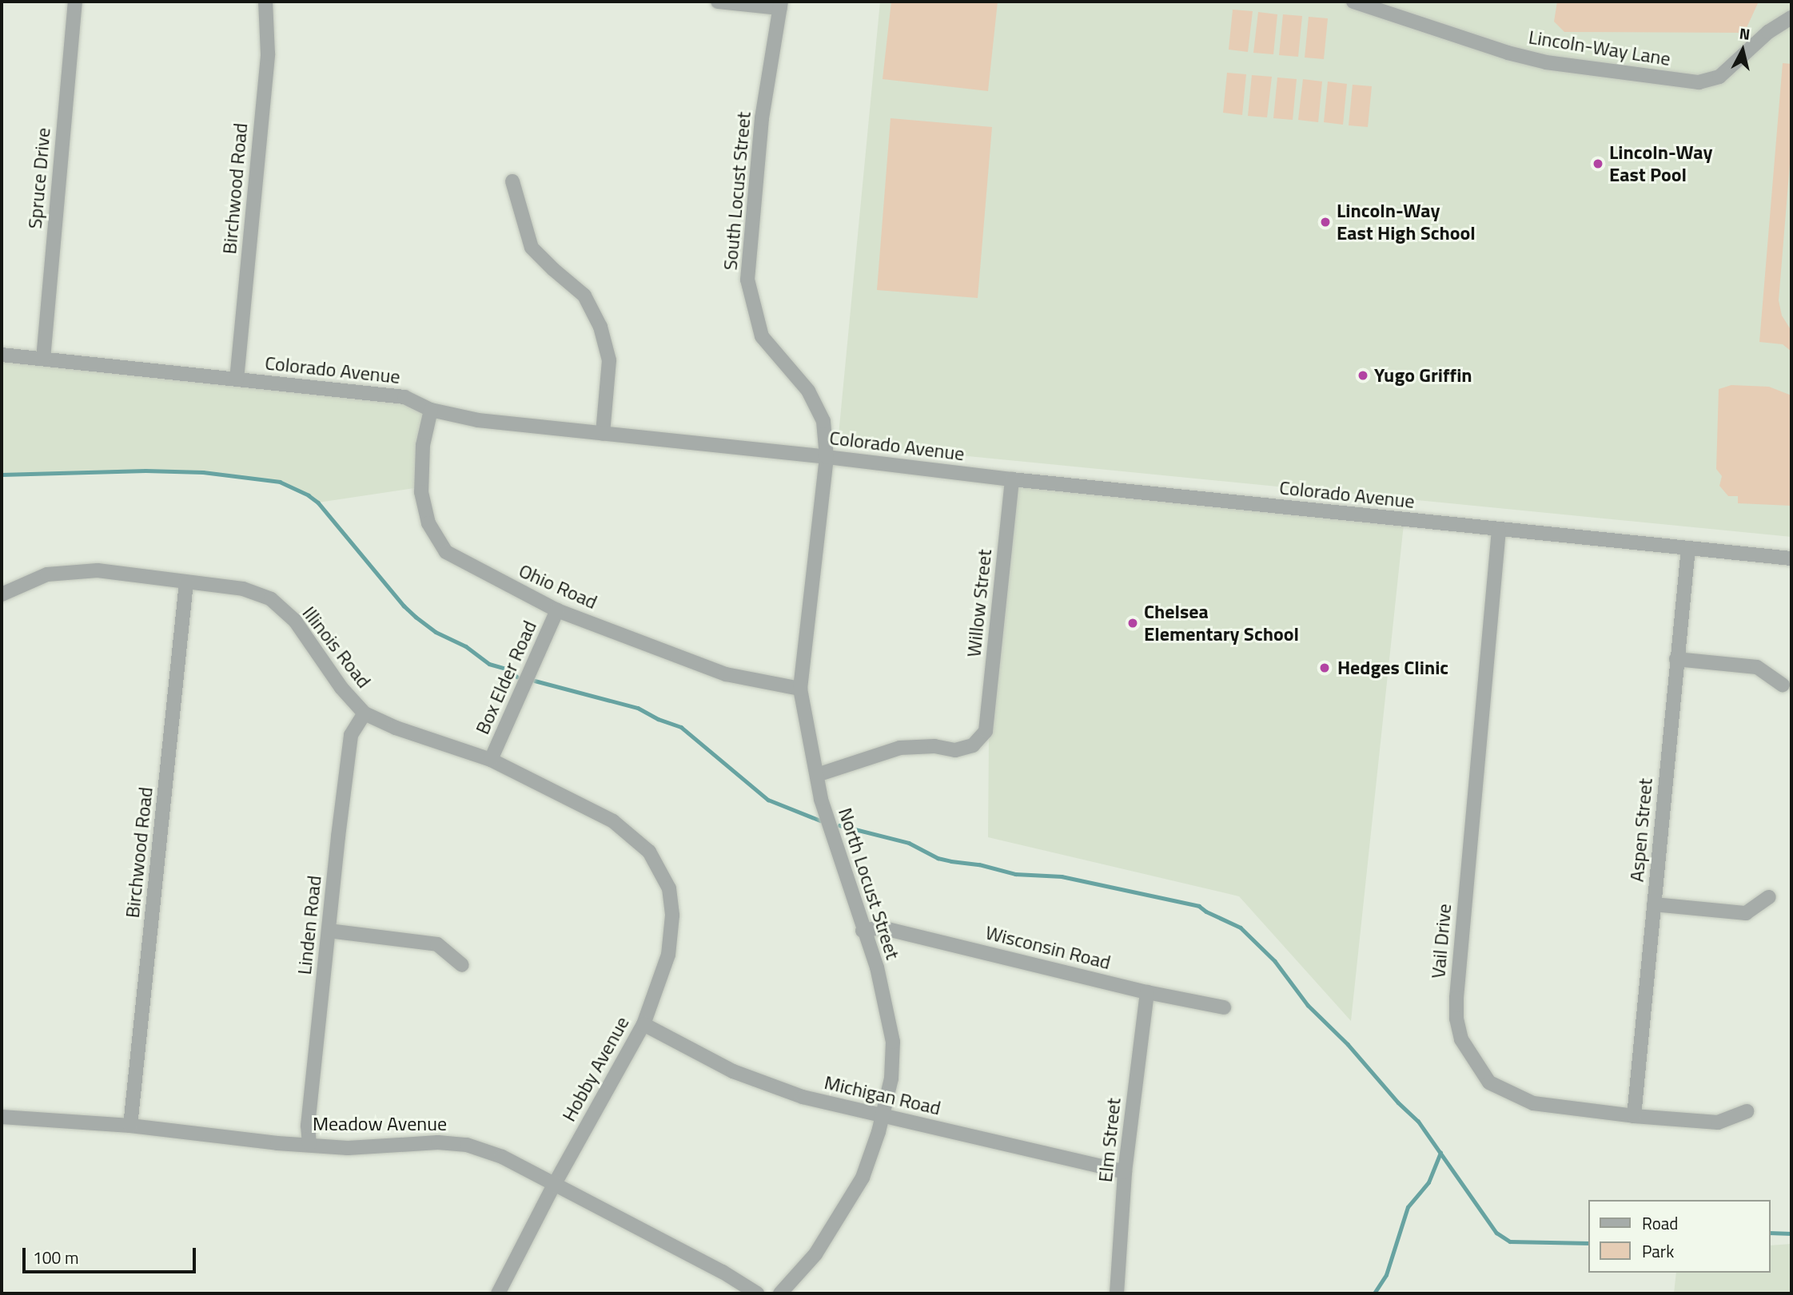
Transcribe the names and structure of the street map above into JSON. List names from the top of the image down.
{
  "streets": {
    "street": [
      "Lincoln-Way Lane",
      "Spruce Drive",
      "Birchwood Road",
      "South Locust Street",
      "Colorado Avenue",
      "Ohio Road",
      "Willow Street",
      "Illinois Road",
      "Box Elder Road",
      "Aspen Street",
      "North Locust Street",
      "Linden Road",
      "Vail Drive",
      "Wisconsin Road",
      "Hobby Avenue",
      "Michigan Road",
      "Meadow Avenue",
      "Elm Street"
    ]
  },
  "crossings": [
    ["Spruce Drive", "Colorado Avenue"],
    ["Birchwood Road", "Colorado Avenue"],
    ["Birchwood Road", "Illinois Road"],
    ["Birchwood Road", "Meadow Avenue"],
    ["South Locust Street", "Colorado Avenue"],
    ["South Locust Street", "North Locust Street"],
    ["Colorado Avenue", "Ohio Road"],
    ["Colorado Avenue", "Willow Street"],
    ["Colorado Avenue", "Aspen Street"],
    ["Colorado Avenue", "North Locust Street"],
    ["Colorado Avenue", "Vail Drive"],
    ["Ohio Road", "Box Elder Road"],
    ["Ohio Road", "North Locust Street"],
    ["Willow Street", "North Locust Street"],
    ["Illinois Road", "Box Elder Road"],
    ["Illinois Road", "Linden Road"],
    ["Illinois Road", "Hobby Avenue"],
    ["Aspen Street", "Vail Drive"],
    ["North Locust Street", "Wisconsin Road"],
    ["North Locust Street", "Michigan Road"],
    ["Linden Road", "Meadow Avenue"],
    ["Wisconsin Road", "Elm Street"],
    ["Hobby Avenue", "Michigan Road"],
    ["Hobby Avenue", "Meadow Avenue"],
    ["Michigan Road", "Elm Street"]
  ],
  "places": [
    "Lincoln-Way East Pool",
    "Lincoln-Way East High School",
    "Yugo Griffin",
    "Chelsea Elementary School",
    "Hedges Clinic"
  ],
  "legend": ["Road", "Park"],
  "scale_bar": "100 m",
  "north": "top"
}
